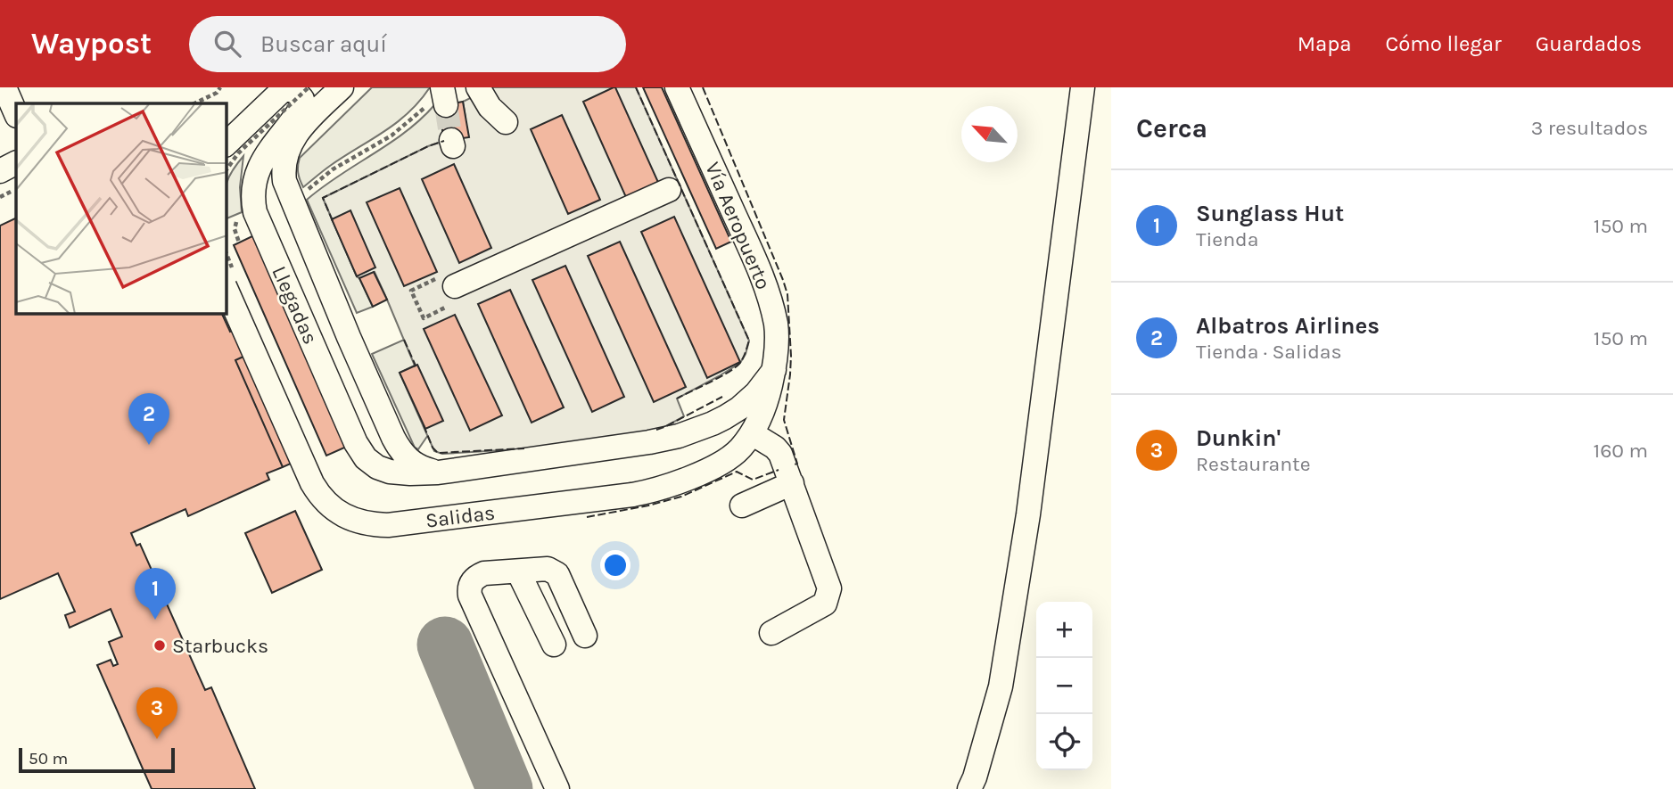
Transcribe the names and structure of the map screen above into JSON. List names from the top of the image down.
{
  "streets": {
    "street": ["Vía Aeropuerto", "Llegadas", "Salidas"]
  },
  "crossings": [
    ["Vía Aeropuerto", "Llegadas"],
    ["Vía Aeropuerto", "Salidas"],
    ["Llegadas", "Salidas"]
  ],
  "places": ["Starbucks"],
  "scale_bar": "50 m",
  "north": "top left",
  "page": {
    "header": "Waypost",
    "search": "Buscar aquí",
    "nav": ["Mapa", "Cómo llegar", "Guardados"],
    "heading": ["Cerca", "3 resultados"],
    "list": [
      {
        "mark": "1",
        "name": "Sunglass Hut",
        "note": "Tienda",
        "value": "150 m"
      },
      {
        "mark": "2",
        "name": "Albatros Airlines",
        "note": "Tienda · Salidas",
        "value": "150 m"
      },
      {
        "mark": "3",
        "name": "Dunkin'",
        "note": "Restaurante",
        "value": "160 m"
      }
    ],
    "pins": ["2", "1", "3"],
    "map_buttons": ["+", "−"],
    "scale": "50 m"
  }
}
